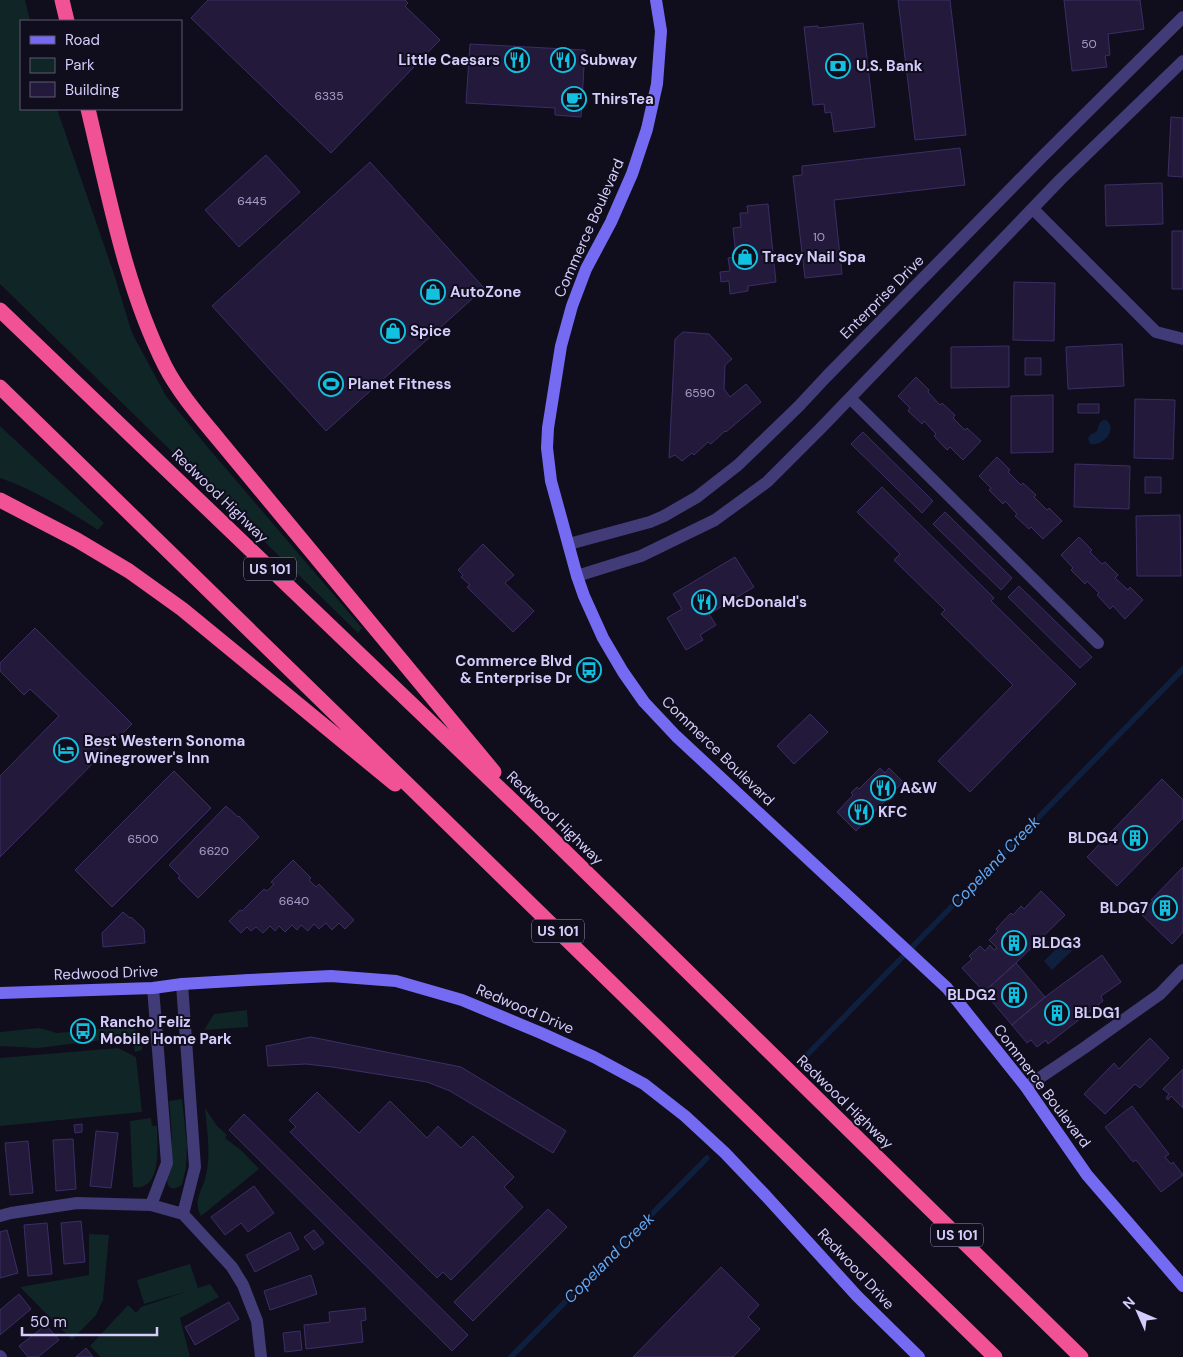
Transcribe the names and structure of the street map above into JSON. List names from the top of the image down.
{
  "streets": {
    "highway": ["Redwood Highway", "US 101"],
    "street": ["Commerce Boulevard", "Enterprise Drive", "Redwood Drive"]
  },
  "crossings": [
    ["Commerce Boulevard", "Enterprise Drive"]
  ],
  "water": ["Copeland Creek"],
  "places": {
    "restaurant": [
      "Little Caesars",
      "Subway",
      "McDonald's",
      "A&W",
      "KFC"
    ],
    "bank": ["U.S. Bank"],
    "cafe": ["ThirsTea"],
    "shop": ["Tracy Nail Spa", "AutoZone", "Spice"],
    "sports": ["Planet Fitness"],
    "bus stop": ["Commerce Blvd & Enterprise Dr", "Rancho Feliz Mobile Home Park"],
    "hotel": ["Best Western Sonoma Winegrower's Inn"],
    "building": [
      "BLDG4",
      "BLDG7",
      "BLDG3",
      "BLDG2",
      "BLDG1"
    ]
  },
  "house_numbers": [
    "50",
    "6335",
    "6445",
    "10",
    "6590",
    "6500",
    "6620",
    "6640"
  ],
  "legend": ["Road", "Park", "Building"],
  "scale_bar": "50 m",
  "north": "top left"
}
